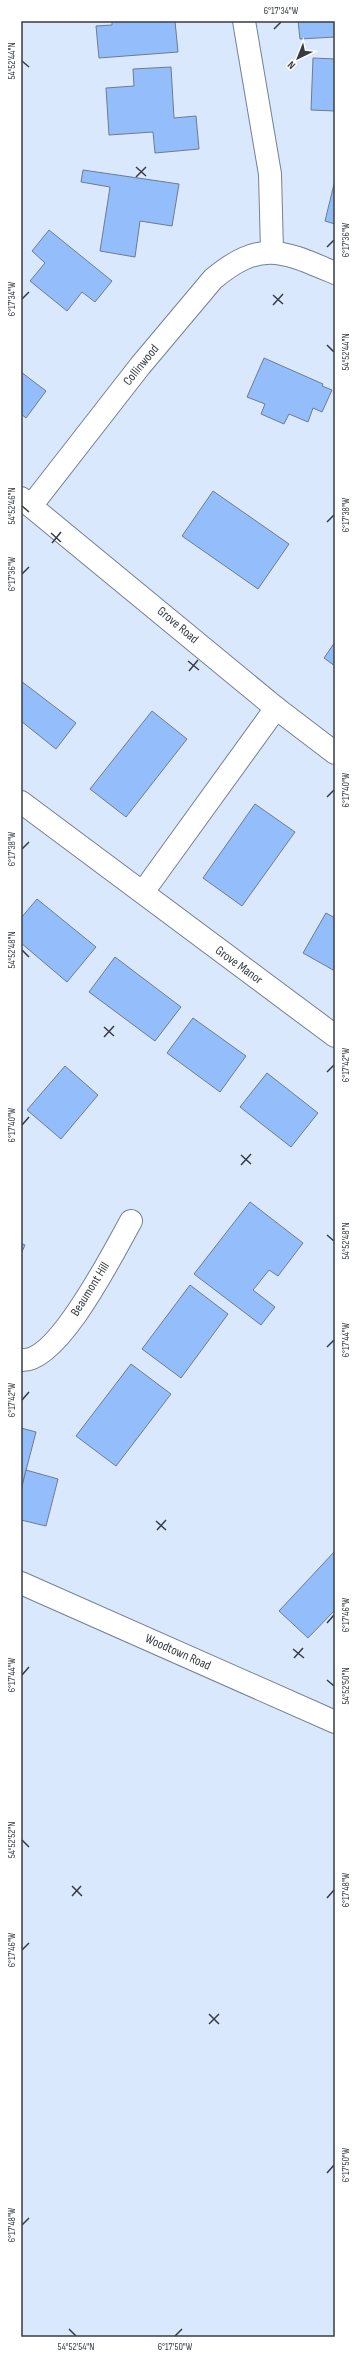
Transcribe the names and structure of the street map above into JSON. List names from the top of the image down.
{
  "streets": {
    "street": [
      "Collinwood",
      "Grove Road",
      "Grove Manor",
      "Beaumont Hill",
      "Woodtown Road"
    ]
  },
  "crossings": [
    ["Collinwood", "Grove Road"]
  ],
  "north": "bottom left",
  "coordinates": [
    "6°17'34\"W",
    "54°52'44\"N",
    "6°17'36\"W",
    "54°52'46\"N",
    "6°17'38\"W",
    "6°17'40\"W",
    "54°52'48\"N",
    "6°17'42\"W",
    "6°17'44\"W",
    "6°17'46\"W",
    "54°52'50\"N",
    "54°52'52\"N",
    "6°17'48\"W",
    "6°17'50\"W",
    "54°52'54\"N"
  ]
}
